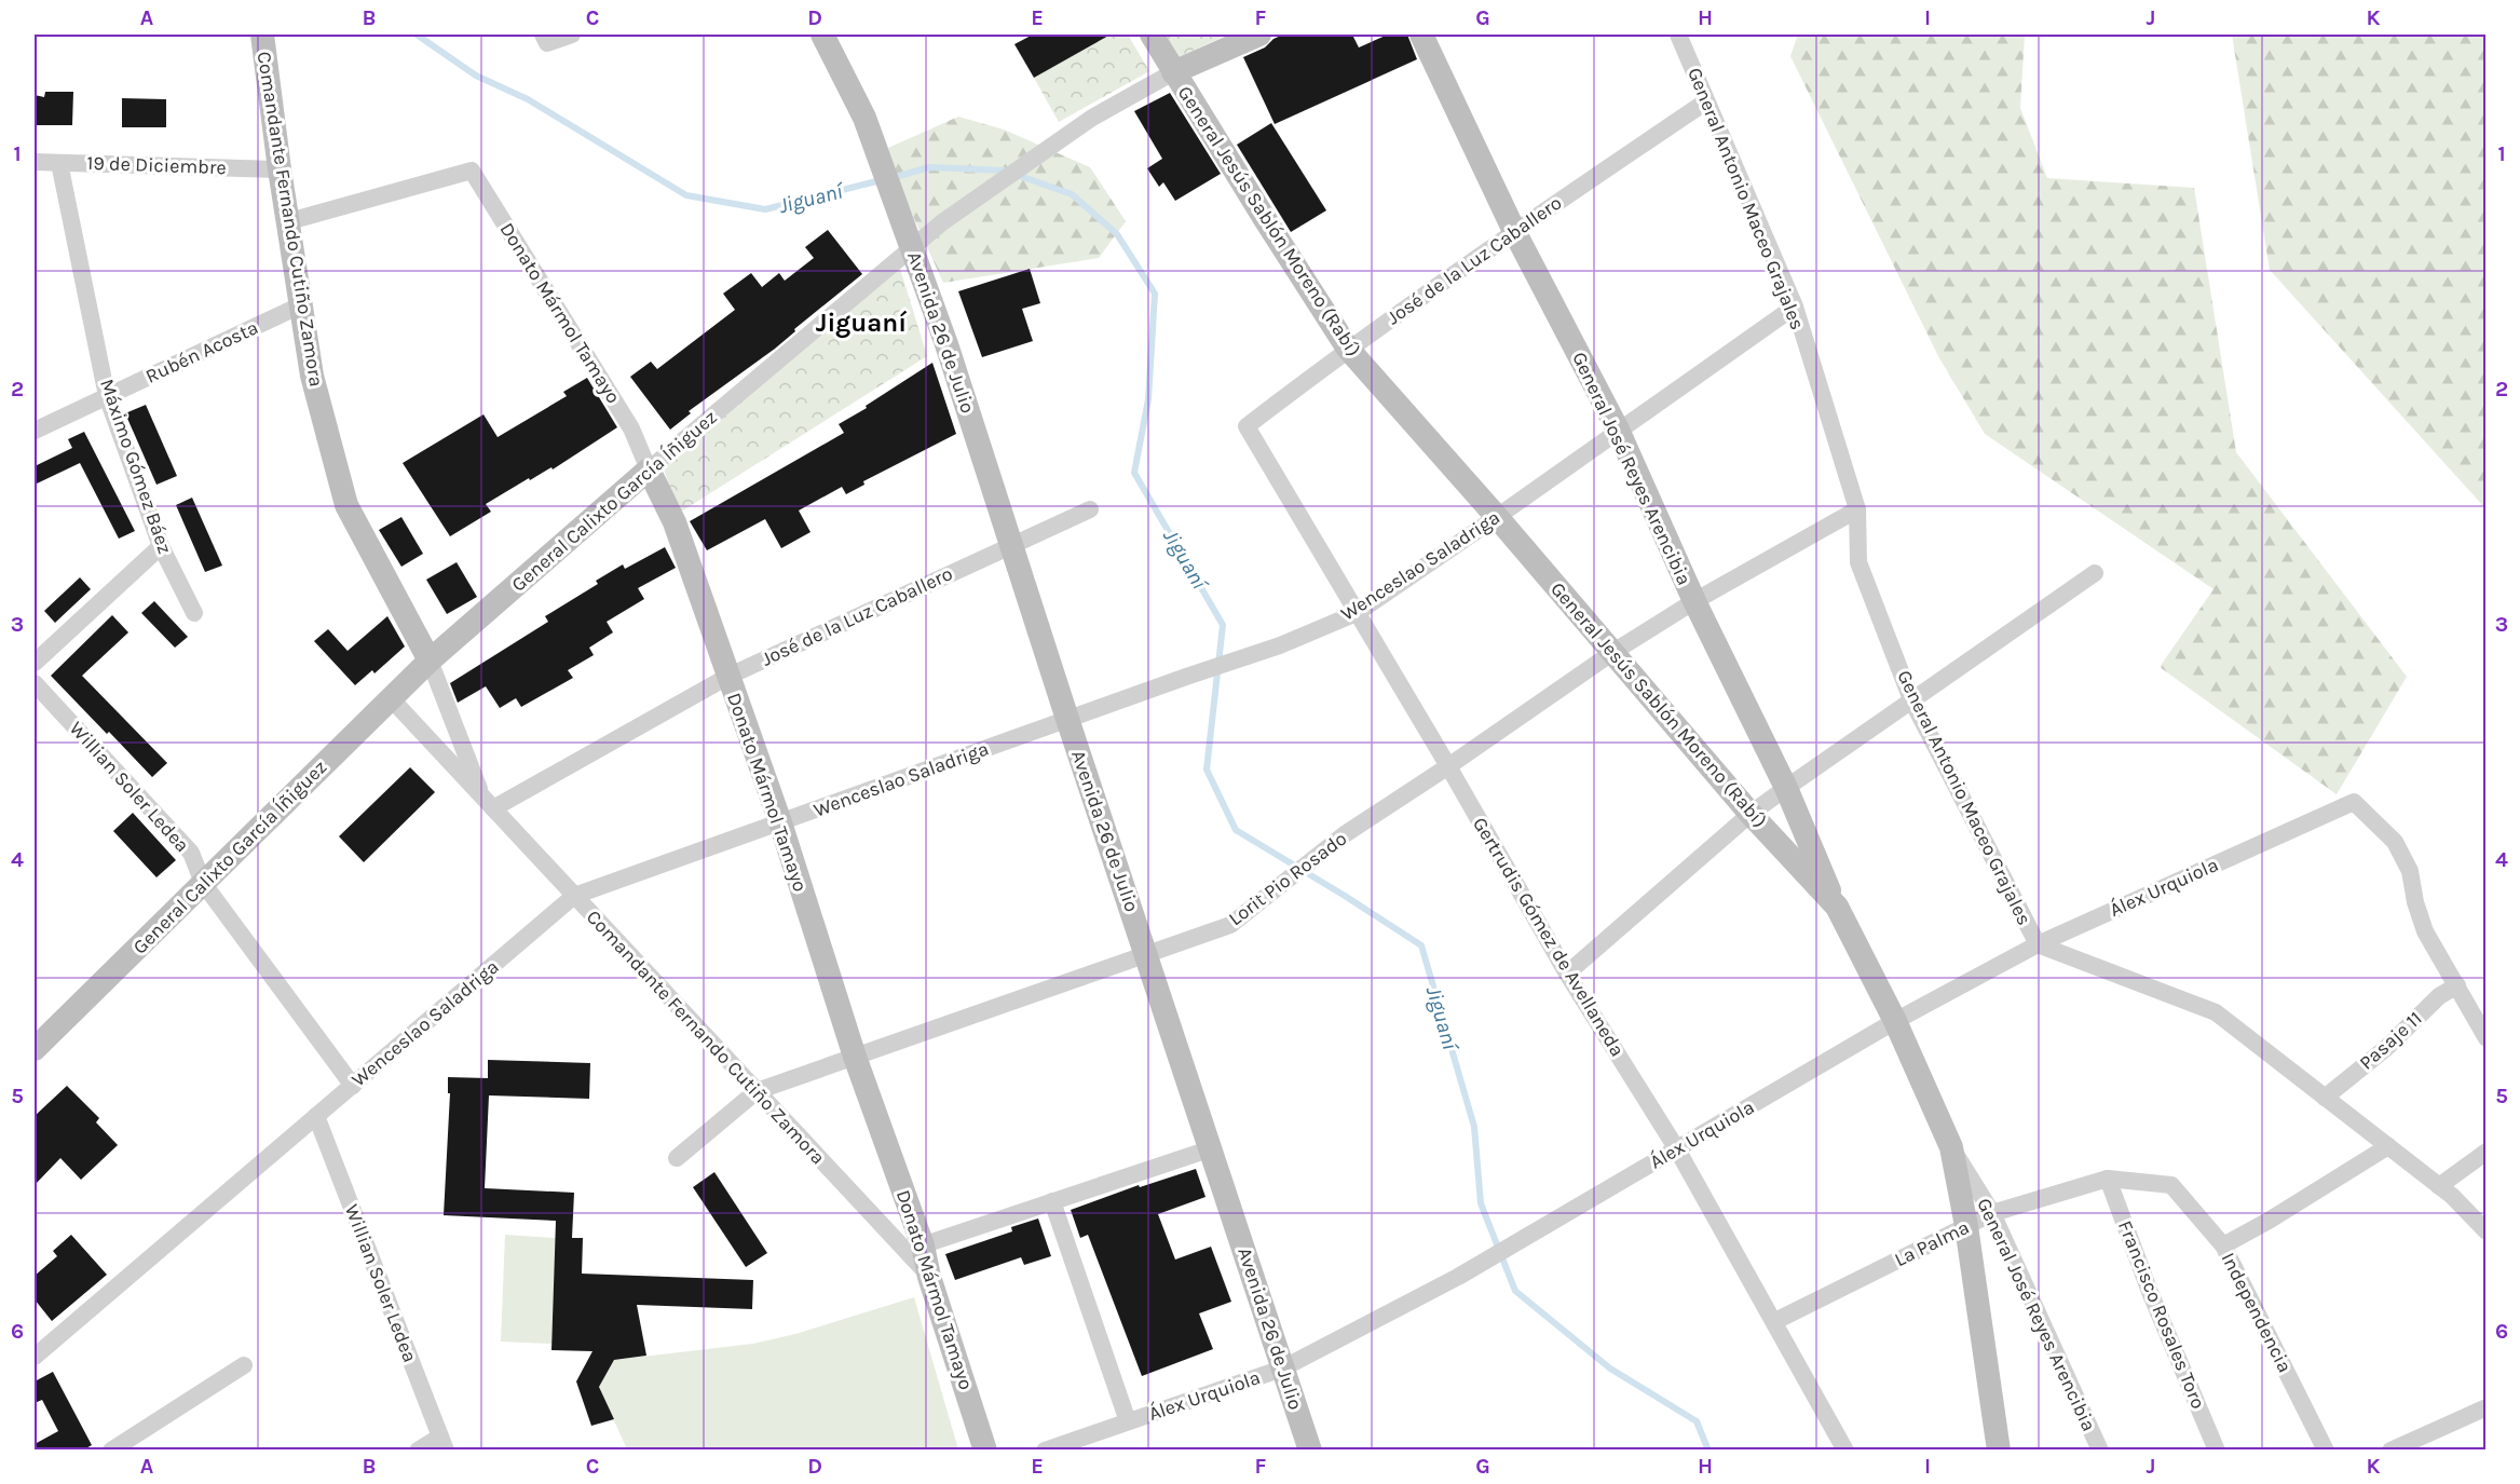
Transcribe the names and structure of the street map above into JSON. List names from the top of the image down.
{
  "streets": {
    "street": [
      "19 de Diciembre",
      "General Antonio Maceo Grajales",
      "Comandante Fernando Cutiño Zamora",
      "General Jesús Sablón Moreno (Rabí)",
      "José de la Luz Caballero",
      "Donato Mármol Tamayo",
      "Avenida 26 de Julio",
      "Rubén Acosta",
      "Máximo Gómez Báez",
      "General José Reyes Arencibia",
      "General Calixto García Íñiguez",
      "Wenceslao Saladriga",
      "Willian Soler Ledea",
      "Lorit Pio Rosado",
      "Álex Urquiola",
      "Gertrudis Gómez de Avellaneda",
      "Pasaje 11",
      "La Palma",
      "Independencia",
      "Francisco Rosales Toro"
    ]
  },
  "crossings": [
    ["19 de Diciembre", "Comandante Fernando Cutiño Zamora"],
    ["19 de Diciembre", "Máximo Gómez Báez"],
    ["General Antonio Maceo Grajales", "José de la Luz Caballero"],
    ["General Antonio Maceo Grajales", "Wenceslao Saladriga"],
    ["General Antonio Maceo Grajales", "Lorit Pio Rosado"],
    ["General Antonio Maceo Grajales", "Álex Urquiola"],
    ["General Antonio Maceo Grajales", "Pasaje 11"],
    ["Comandante Fernando Cutiño Zamora", "José de la Luz Caballero"],
    ["Comandante Fernando Cutiño Zamora", "Donato Mármol Tamayo"],
    ["Comandante Fernando Cutiño Zamora", "Rubén Acosta"],
    ["Comandante Fernando Cutiño Zamora", "General Calixto García Íñiguez"],
    ["Comandante Fernando Cutiño Zamora", "Wenceslao Saladriga"],
    ["Comandante Fernando Cutiño Zamora", "Lorit Pio Rosado"],
    ["General Jesús Sablón Moreno (Rabí)", "José de la Luz Caballero"],
    ["General Jesús Sablón Moreno (Rabí)", "General José Reyes Arencibia"],
    ["General Jesús Sablón Moreno (Rabí)", "General Calixto García Íñiguez"],
    ["General Jesús Sablón Moreno (Rabí)", "Wenceslao Saladriga"],
    ["General Jesús Sablón Moreno (Rabí)", "Lorit Pio Rosado"],
    ["General Jesús Sablón Moreno (Rabí)", "Álex Urquiola"],
    ["General Jesús Sablón Moreno (Rabí)", "La Palma"],
    ["José de la Luz Caballero", "Donato Mármol Tamayo"],
    ["José de la Luz Caballero", "Avenida 26 de Julio"],
    ["José de la Luz Caballero", "General José Reyes Arencibia"],
    ["José de la Luz Caballero", "Gertrudis Gómez de Avellaneda"],
    ["Donato Mármol Tamayo", "General Calixto García Íñiguez"],
    ["Donato Mármol Tamayo", "Wenceslao Saladriga"],
    ["Donato Mármol Tamayo", "Lorit Pio Rosado"],
    ["Avenida 26 de Julio", "General Calixto García Íñiguez"],
    ["Avenida 26 de Julio", "Wenceslao Saladriga"],
    ["Avenida 26 de Julio", "Lorit Pio Rosado"],
    ["Avenida 26 de Julio", "Álex Urquiola"],
    ["Rubén Acosta", "Máximo Gómez Báez"],
    ["General José Reyes Arencibia", "Wenceslao Saladriga"],
    ["General José Reyes Arencibia", "Lorit Pio Rosado"],
    ["General José Reyes Arencibia", "La Palma"],
    ["General Calixto García Íñiguez", "Willian Soler Ledea"],
    ["Wenceslao Saladriga", "Willian Soler Ledea"],
    ["Wenceslao Saladriga", "Gertrudis Gómez de Avellaneda"],
    ["Lorit Pio Rosado", "Gertrudis Gómez de Avellaneda"],
    ["Álex Urquiola", "Gertrudis Gómez de Avellaneda"],
    ["Álex Urquiola", "Pasaje 11"],
    ["Gertrudis Gómez de Avellaneda", "La Palma"],
    ["La Palma", "Independencia"],
    ["La Palma", "Francisco Rosales Toro"]
  ],
  "districts": ["Jiguaní"],
  "water": ["Jiguaní"],
  "grid": {
    "columns": [
      "A",
      "B",
      "C",
      "D",
      "E",
      "F",
      "G",
      "H",
      "I",
      "J",
      "K"
    ],
    "rows": [
      "1",
      "2",
      "3",
      "4",
      "5",
      "6"
    ]
  }
}
